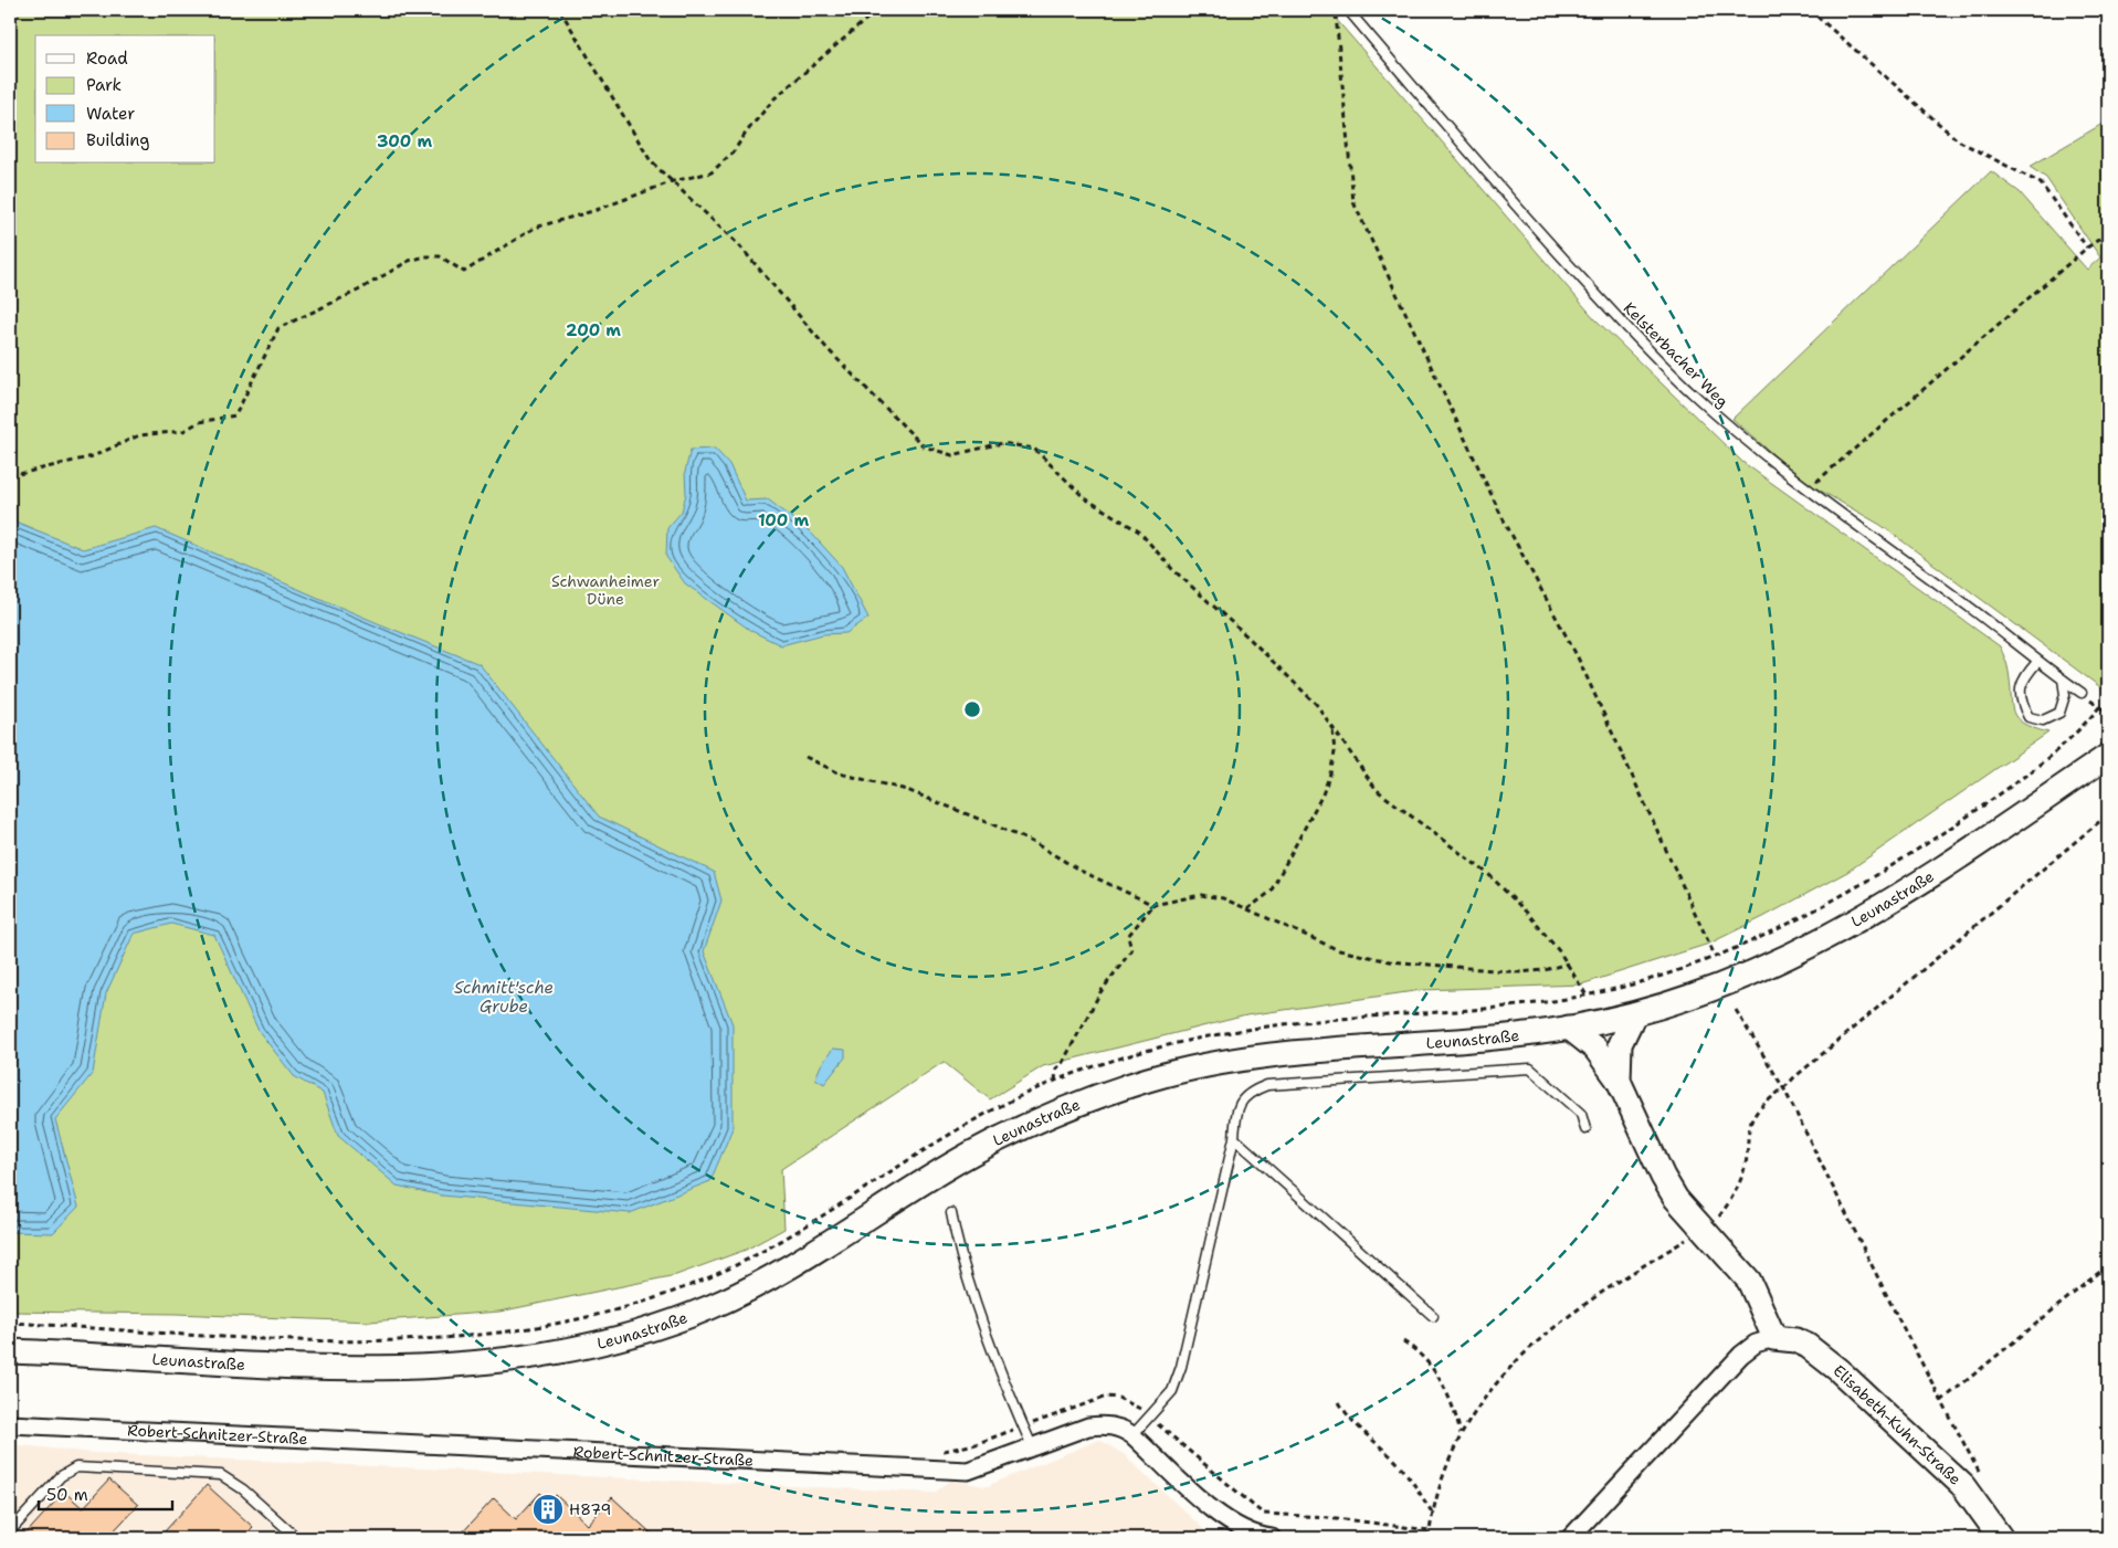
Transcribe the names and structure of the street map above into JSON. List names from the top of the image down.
{
  "streets": {
    "main road": ["Leunastraße", "Elisabeth-Kuhn-Straße"],
    "street": ["Robert-Schnitzer-Straße"],
    "lane": ["Kelsterbacher Weg"]
  },
  "water": ["Schmitt'sche Grube"],
  "parks": ["Schwanheimer Düne"],
  "places": {
    "building": ["H879"]
  },
  "legend": [
    "Road",
    "Park",
    "Water",
    "Building"
  ],
  "scale_bar": "50 m",
  "rings": ["300 m", "200 m", "100 m"]
}
